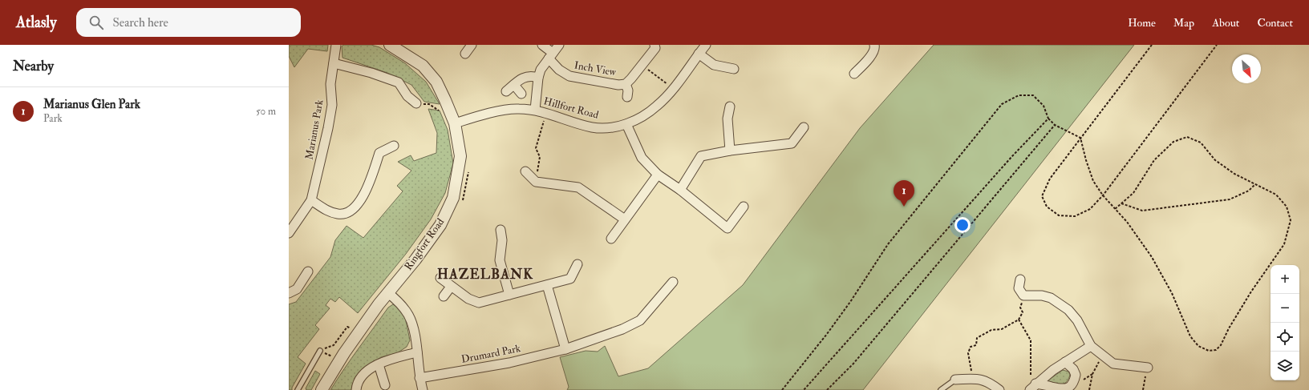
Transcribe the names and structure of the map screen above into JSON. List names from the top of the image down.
{
  "streets": {
    "street": [
      "Inch View",
      "Hillfort Road",
      "Marianus Park",
      "Ringfort Road",
      "Drumard Park"
    ]
  },
  "crossings": [
    ["Hillfort Road", "Ringfort Road"]
  ],
  "districts": ["HAZELBANK"],
  "north": "bottom right",
  "page": {
    "header": "Atlasly",
    "search": "Search here",
    "nav": [
      "Home",
      "Map",
      "About",
      "Contact"
    ],
    "heading": "Nearby",
    "list": [
      {
        "mark": "1",
        "name": "Marianus Glen Park",
        "note": "Park",
        "value": "50 m"
      }
    ],
    "pins": "1",
    "map_buttons": ["+", "−"]
  }
}
